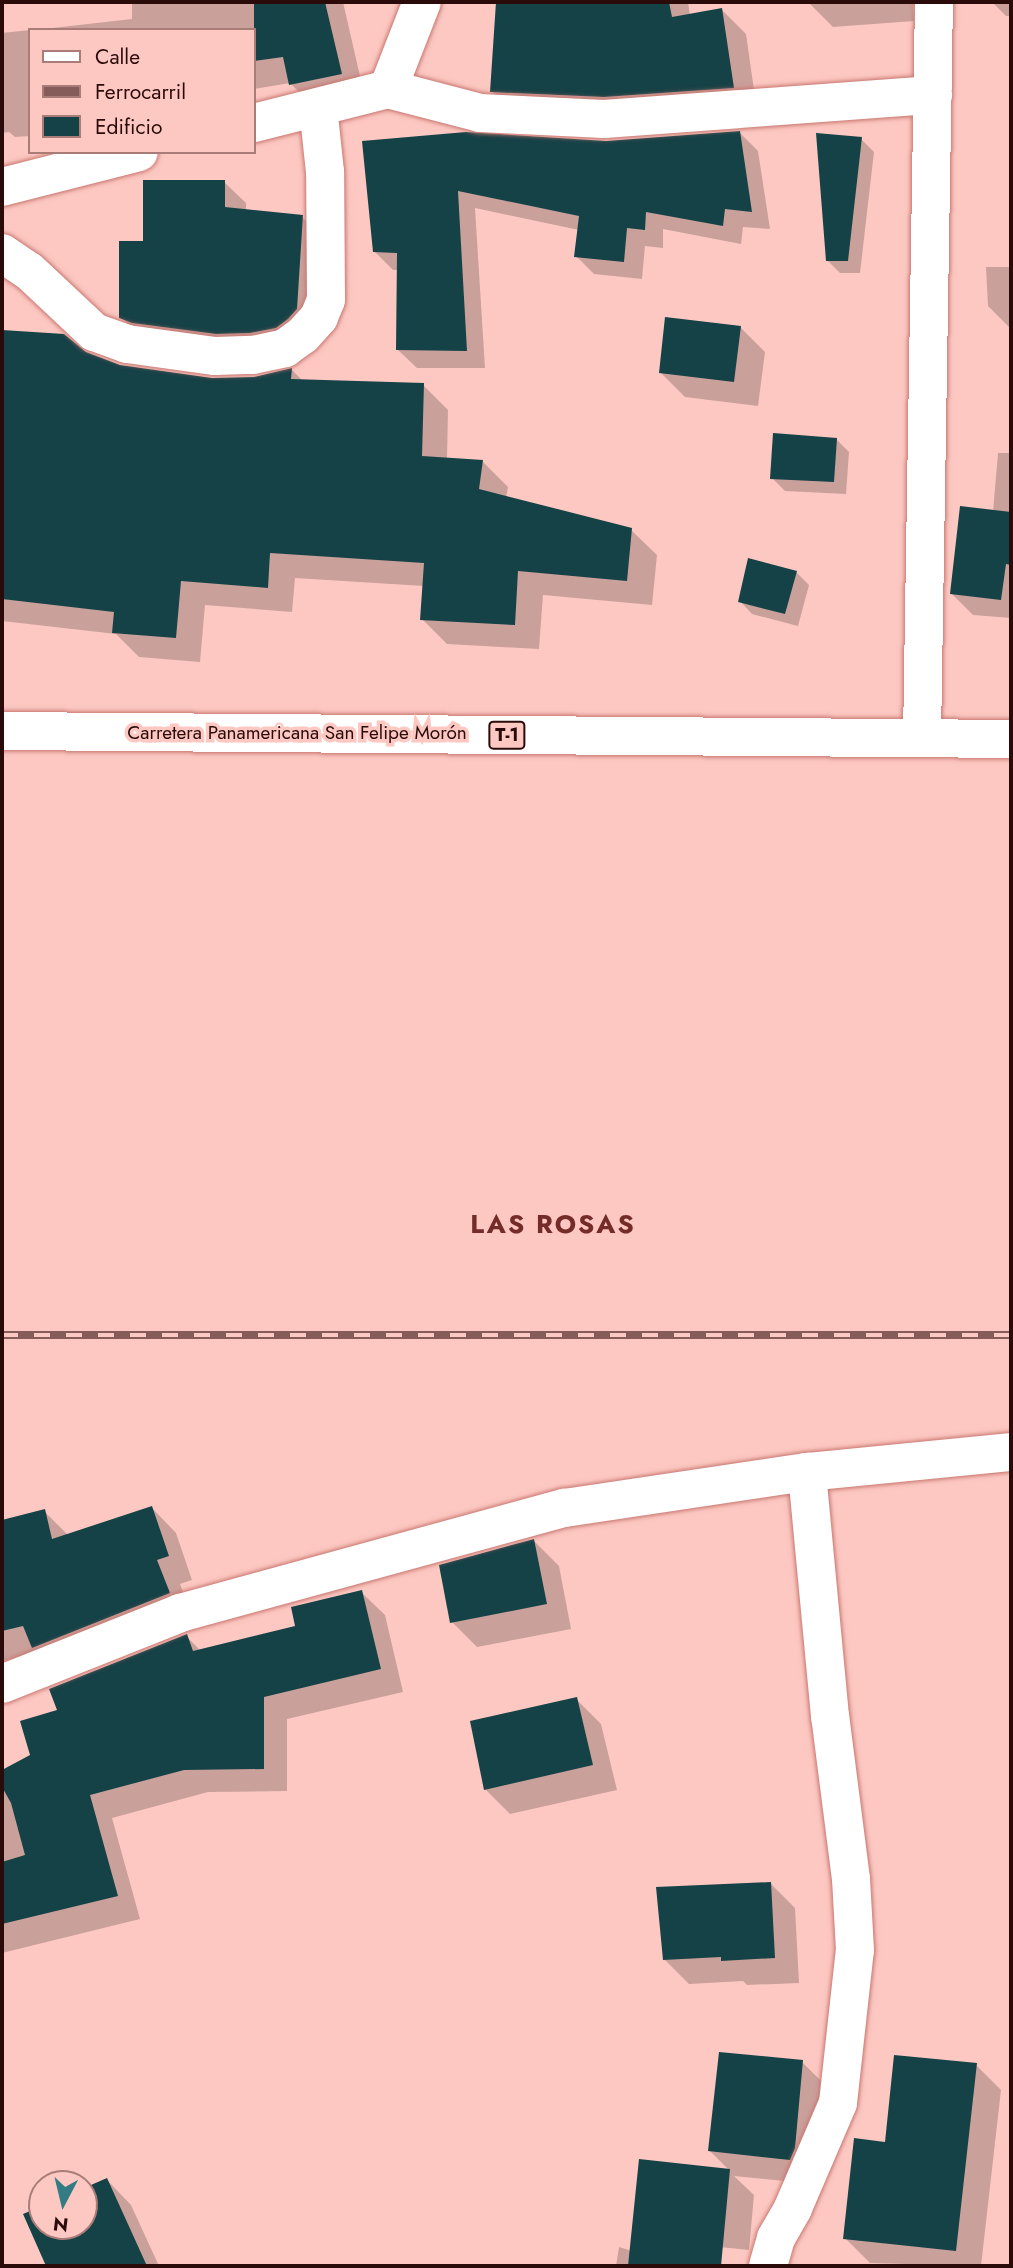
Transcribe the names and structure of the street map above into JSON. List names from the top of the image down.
{
  "streets": {
    "street": ["Carretera Panamericana San Felipe Morón", "T-1"]
  },
  "districts": ["LAS ROSAS"],
  "legend": ["Calle", "Ferrocarril", "Edificio"],
  "north": "bottom"
}
